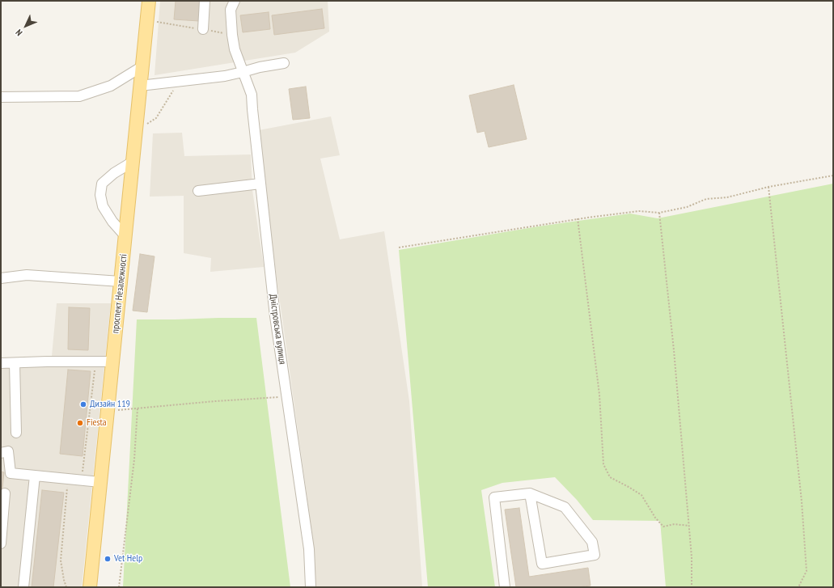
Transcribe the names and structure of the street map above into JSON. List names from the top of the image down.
{
  "streets": {
    "main road": ["проспект Незалежності"],
    "street": ["Дністровська вулиця"]
  },
  "places": ["Дизайн 119", "Fiesta", "Vet Help"],
  "north": "bottom left"
}
